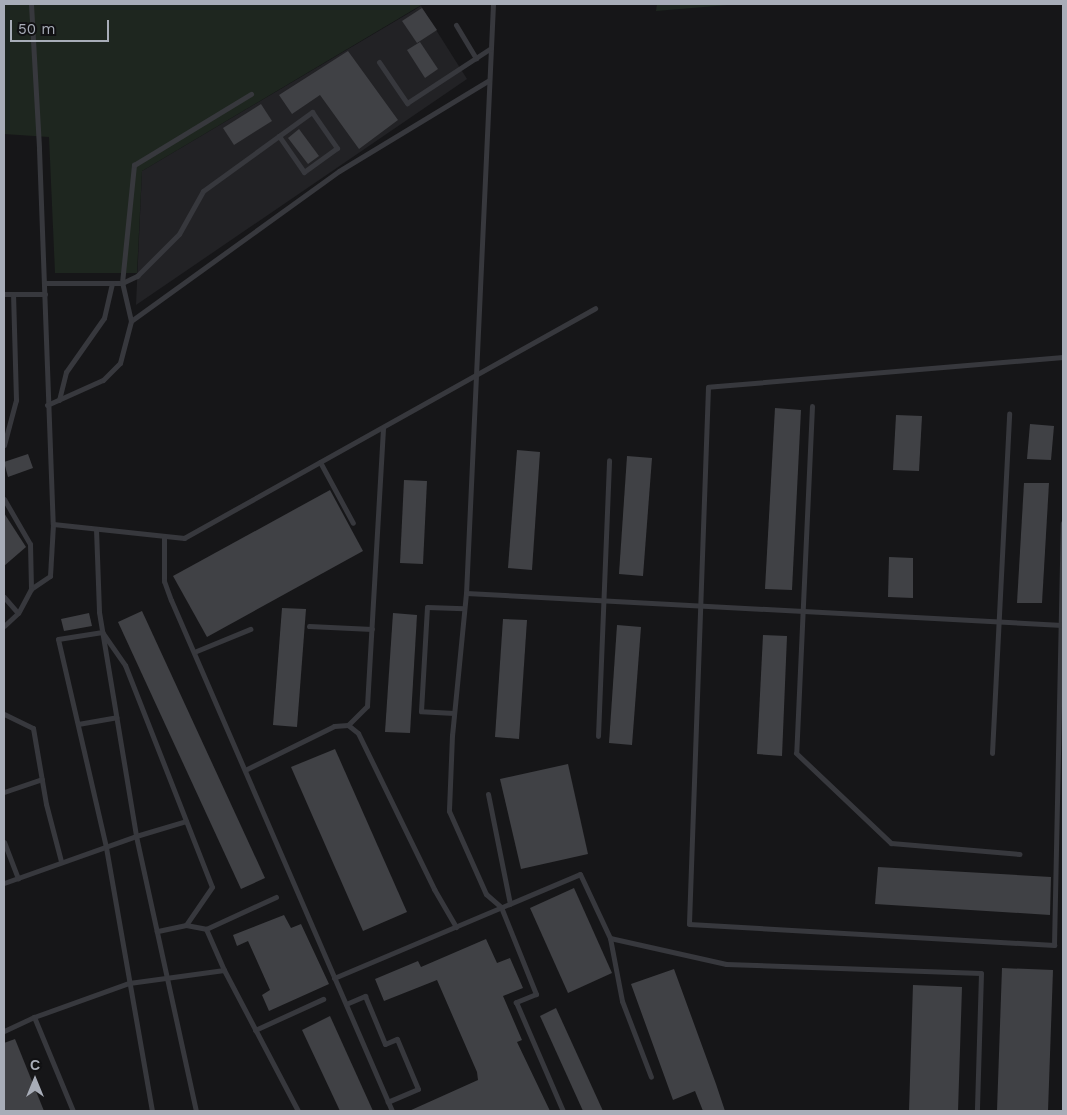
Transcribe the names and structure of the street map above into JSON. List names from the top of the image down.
{
  "scale_bar": "50 m",
  "north": "top"
}
